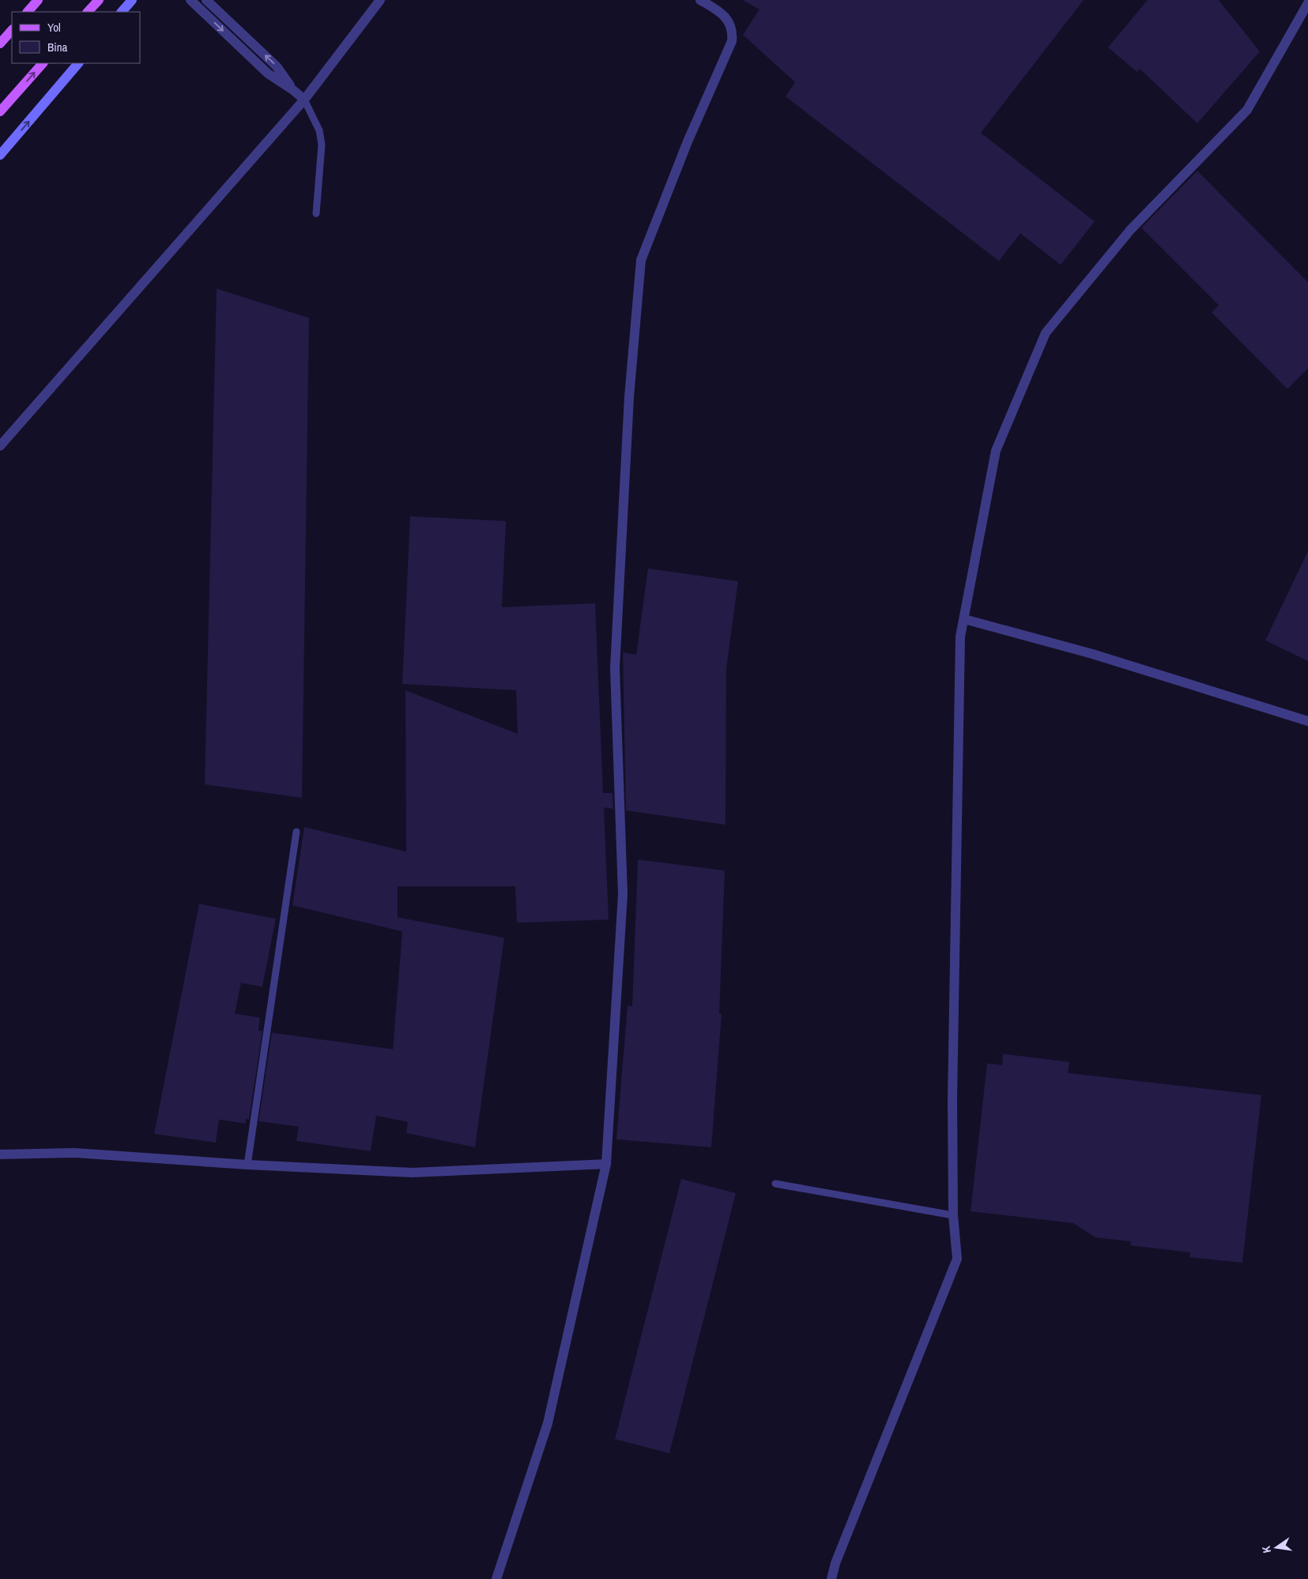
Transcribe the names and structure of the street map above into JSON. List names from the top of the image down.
{
  "legend": ["Yol", "Bina"],
  "north": "left"
}
